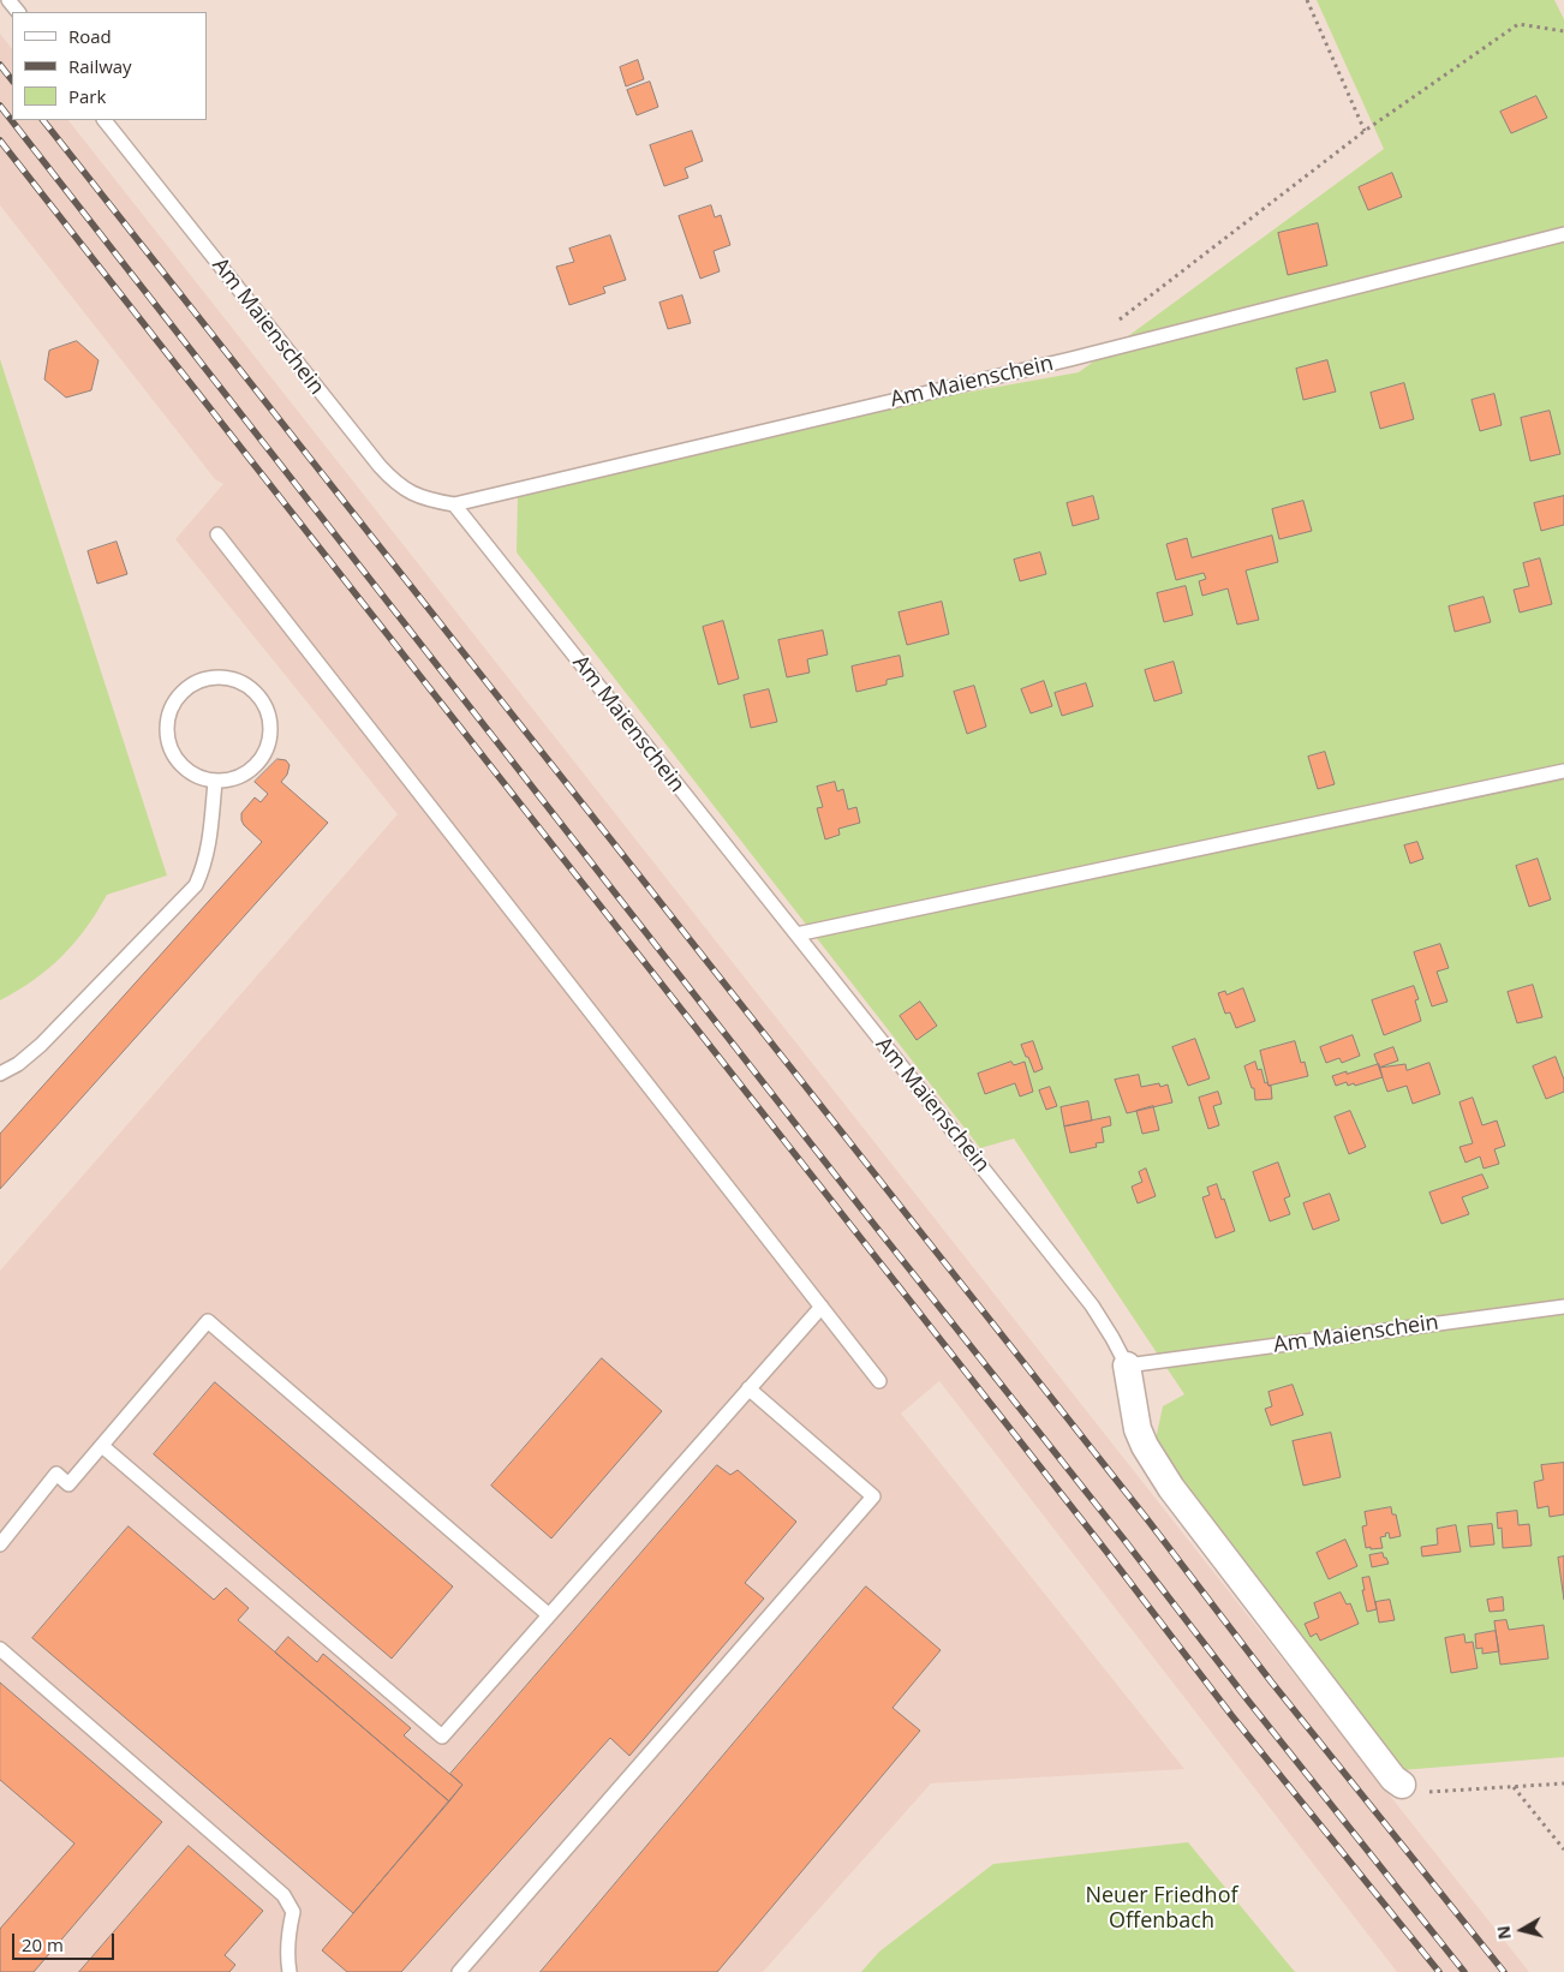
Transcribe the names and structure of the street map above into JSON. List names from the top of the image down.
{
  "streets": {
    "lane": ["Am Maienschein"]
  },
  "parks": ["Neuer Friedhof Offenbach"],
  "legend": ["Road", "Railway", "Park"],
  "scale_bar": "20 m",
  "north": "left"
}
